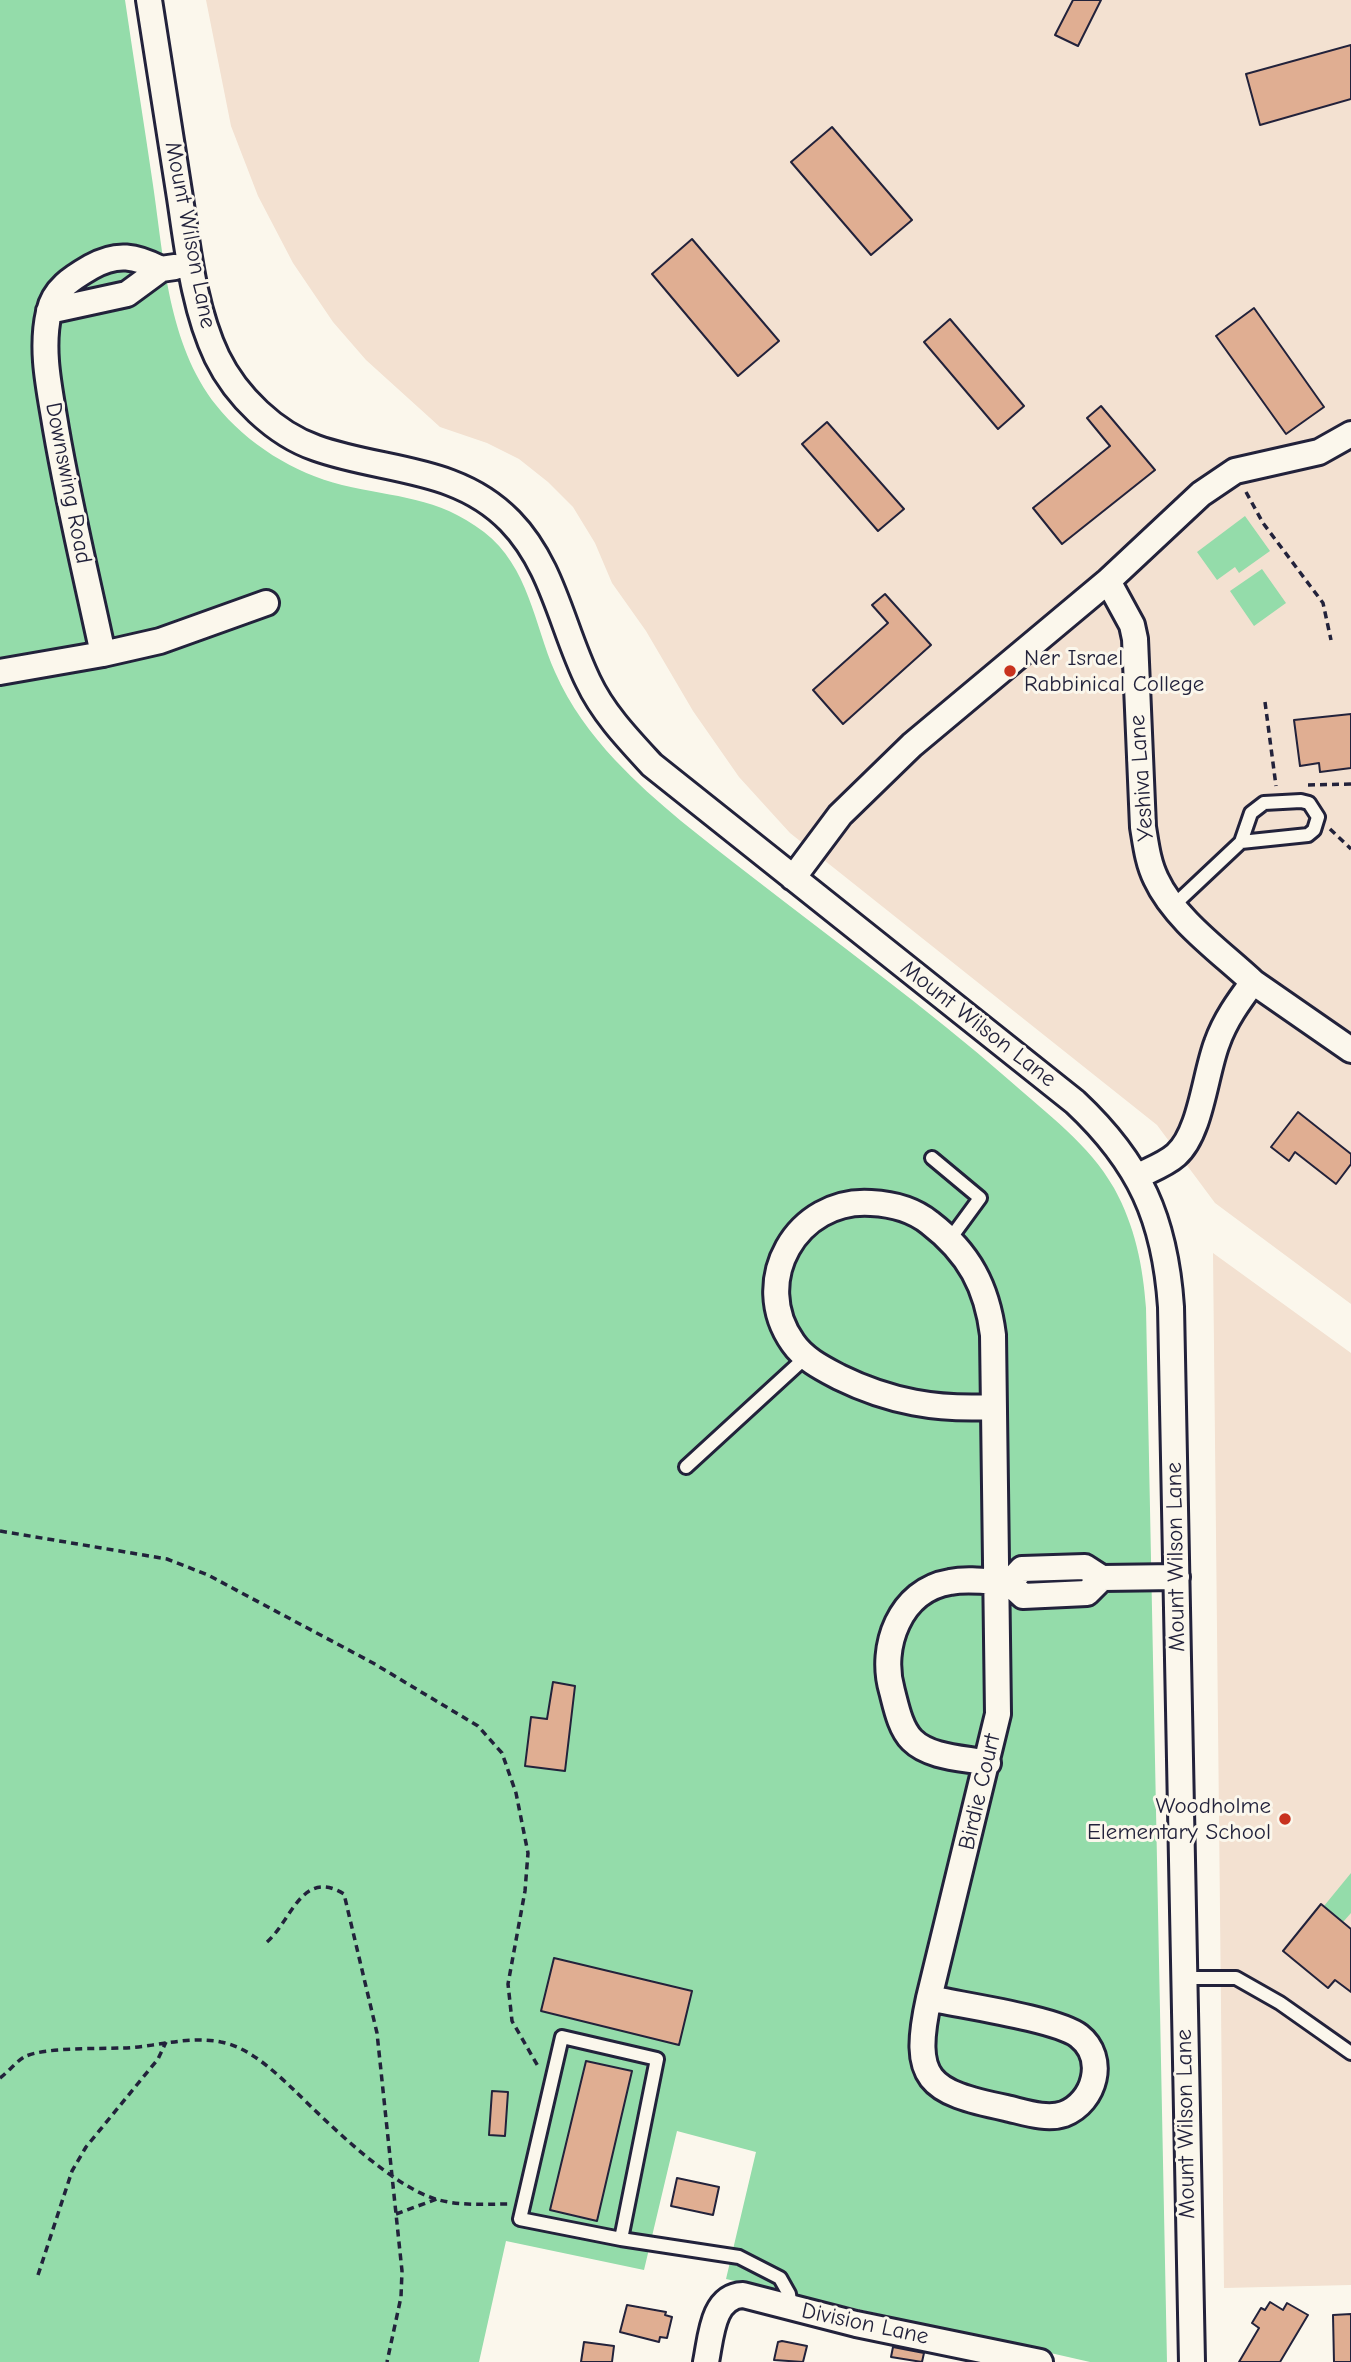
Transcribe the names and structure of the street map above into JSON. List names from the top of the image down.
{
  "streets": {
    "street": [
      "Mount Wilson Lane",
      "Downswing Road",
      "Yeshiva Lane",
      "Birdie Court",
      "Division Lane"
    ]
  },
  "crossings": [
    ["Mount Wilson Lane", "Downswing Road"]
  ],
  "places": ["Ner Israel Rabbinical College", "Woodholme Elementary School"]
}
